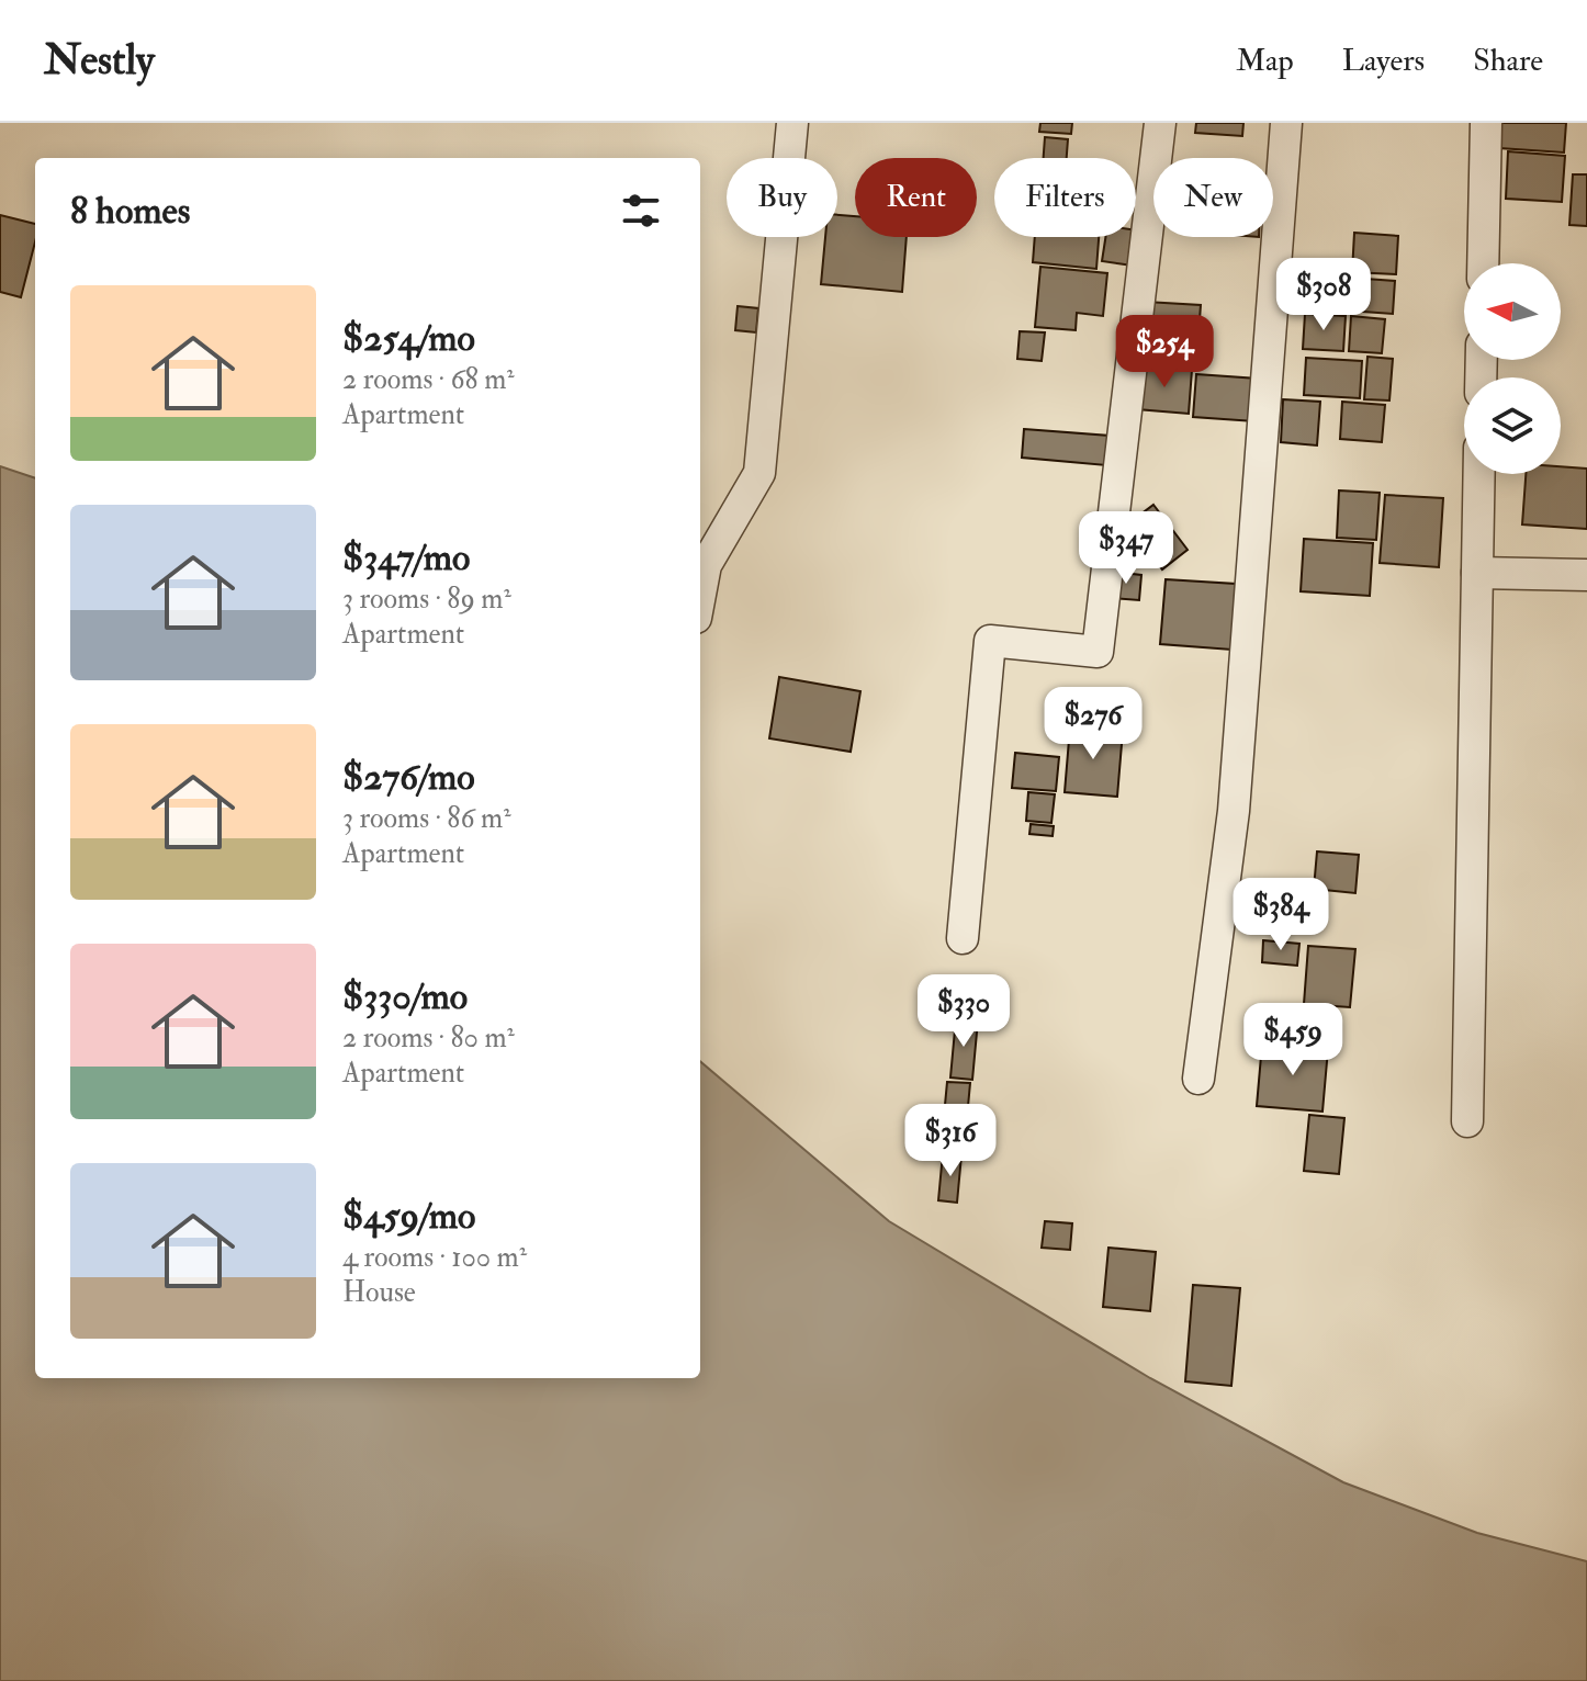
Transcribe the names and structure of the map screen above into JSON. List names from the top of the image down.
{
  "north": "left",
  "page": {
    "header": "Nestly",
    "nav": ["Map", "Layers", "Share"],
    "chip": [
      "Buy",
      "Rent",
      "Filters",
      "New"
    ],
    "heading": "8 homes",
    "price": [
      "$308",
      "$254",
      "$347",
      "$276",
      "$384",
      "$330",
      "$459",
      "$316"
    ],
    "list": [
      {
        "name": "$254/mo",
        "note": "2 rooms · 68 m² · Apartment"
      },
      {
        "name": "$347/mo",
        "note": "3 rooms · 89 m² · Apartment"
      },
      {
        "name": "$276/mo",
        "note": "3 rooms · 86 m² · Apartment"
      },
      {
        "name": "$330/mo",
        "note": "2 rooms · 80 m² · Apartment"
      },
      {
        "name": "$459/mo",
        "note": "4 rooms · 100 m² · House"
      }
    ]
  }
}
